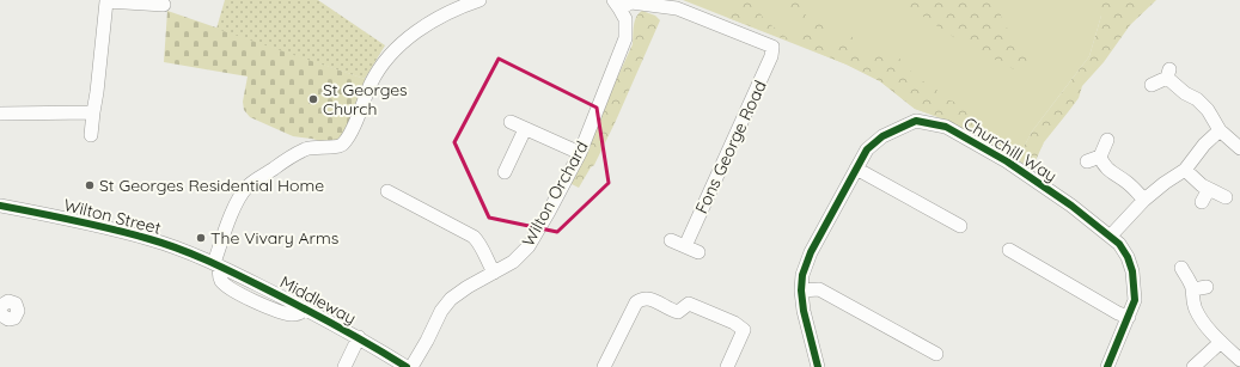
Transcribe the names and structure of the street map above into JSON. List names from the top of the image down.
{
  "streets": {
    "street": [
      "Fons George Road",
      "Churchill Way",
      "Wilton Orchard",
      "Wilton Street",
      "Middleway"
    ]
  },
  "crossings": [
    ["Fons George Road", "Wilton Orchard"],
    ["Wilton Street", "Middleway"]
  ],
  "places": ["St Georges Church", "St Georges Residential Home", "The Vivary Arms"]
}
